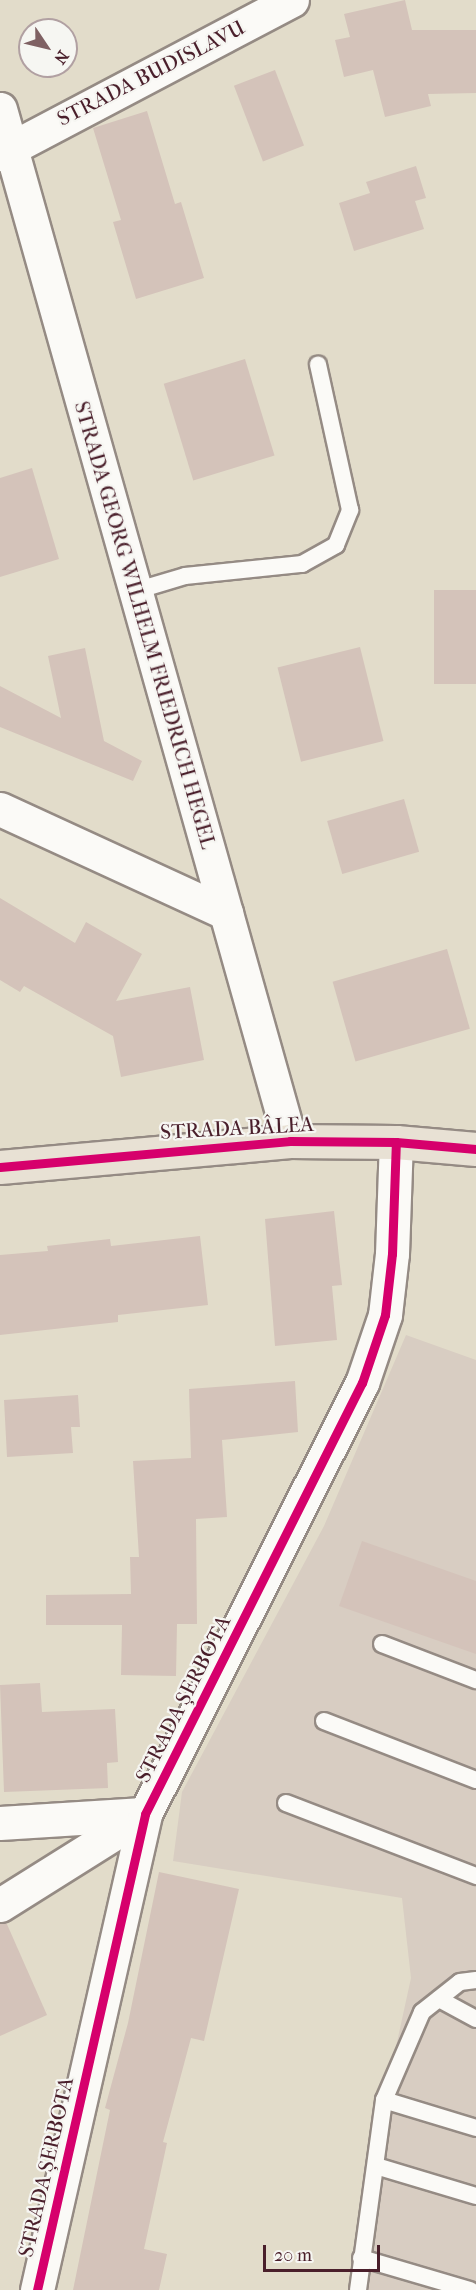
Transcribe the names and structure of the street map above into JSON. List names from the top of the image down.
{
  "streets": {
    "main road": ["STRADA BÂLEA"],
    "street": ["STRADA BUDISLAVU", "STRADA GEORG WILHELM FRIEDRICH HEGEL", "STRADA ȘERBOTA"]
  },
  "crossings": [
    ["STRADA BUDISLAVU", "STRADA GEORG WILHELM FRIEDRICH HEGEL"],
    ["STRADA GEORG WILHELM FRIEDRICH HEGEL", "STRADA BÂLEA"],
    ["STRADA BÂLEA", "STRADA ȘERBOTA"]
  ],
  "scale_bar": "20 m",
  "north": "bottom right"
}
